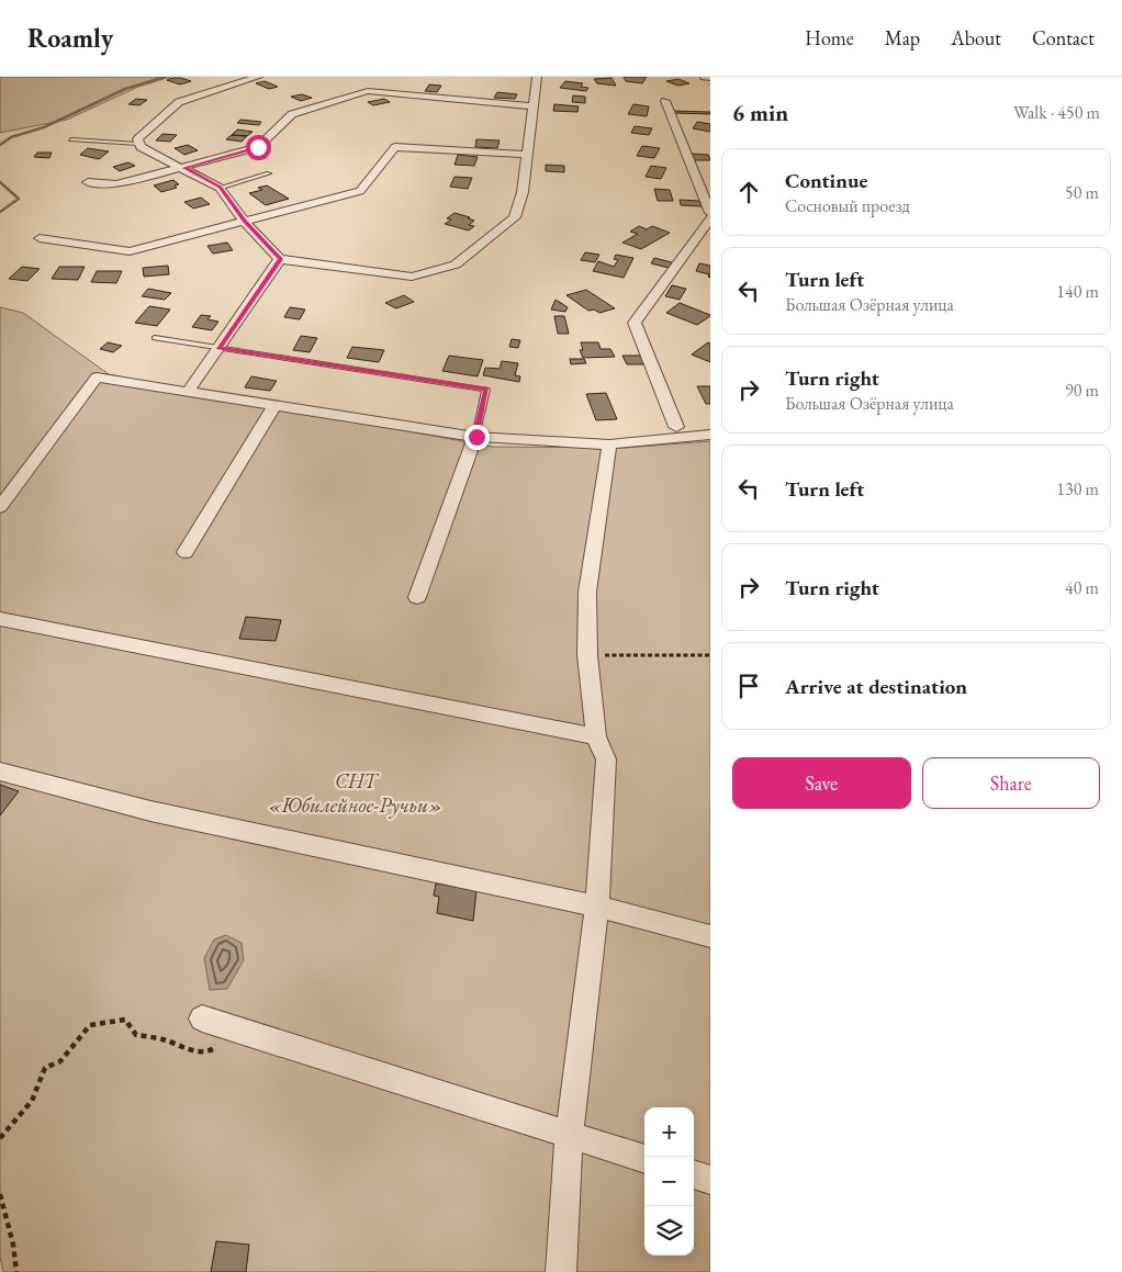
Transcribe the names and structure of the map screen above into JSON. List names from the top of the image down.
{
  "parks": ["СНТ «Юбилейное-Ручьи»"],
  "page": {
    "header": "Roamly",
    "nav": [
      "Home",
      "Map",
      "About",
      "Contact"
    ],
    "heading": ["6 min", "Walk · 450 m"],
    "list": [
      ["Continue", "Сосновый проезд", "50 m"],
      ["Turn left", "Большая Озёрная улица", "140 m"],
      ["Turn right", "Большая Озёрная улица", "90 m"],
      ["Turn left", "130 m"],
      ["Turn right", "40 m"],
      "Arrive at destination"
    ],
    "buttons": ["Save", "Share"],
    "map_buttons": ["+", "−"]
  }
}
